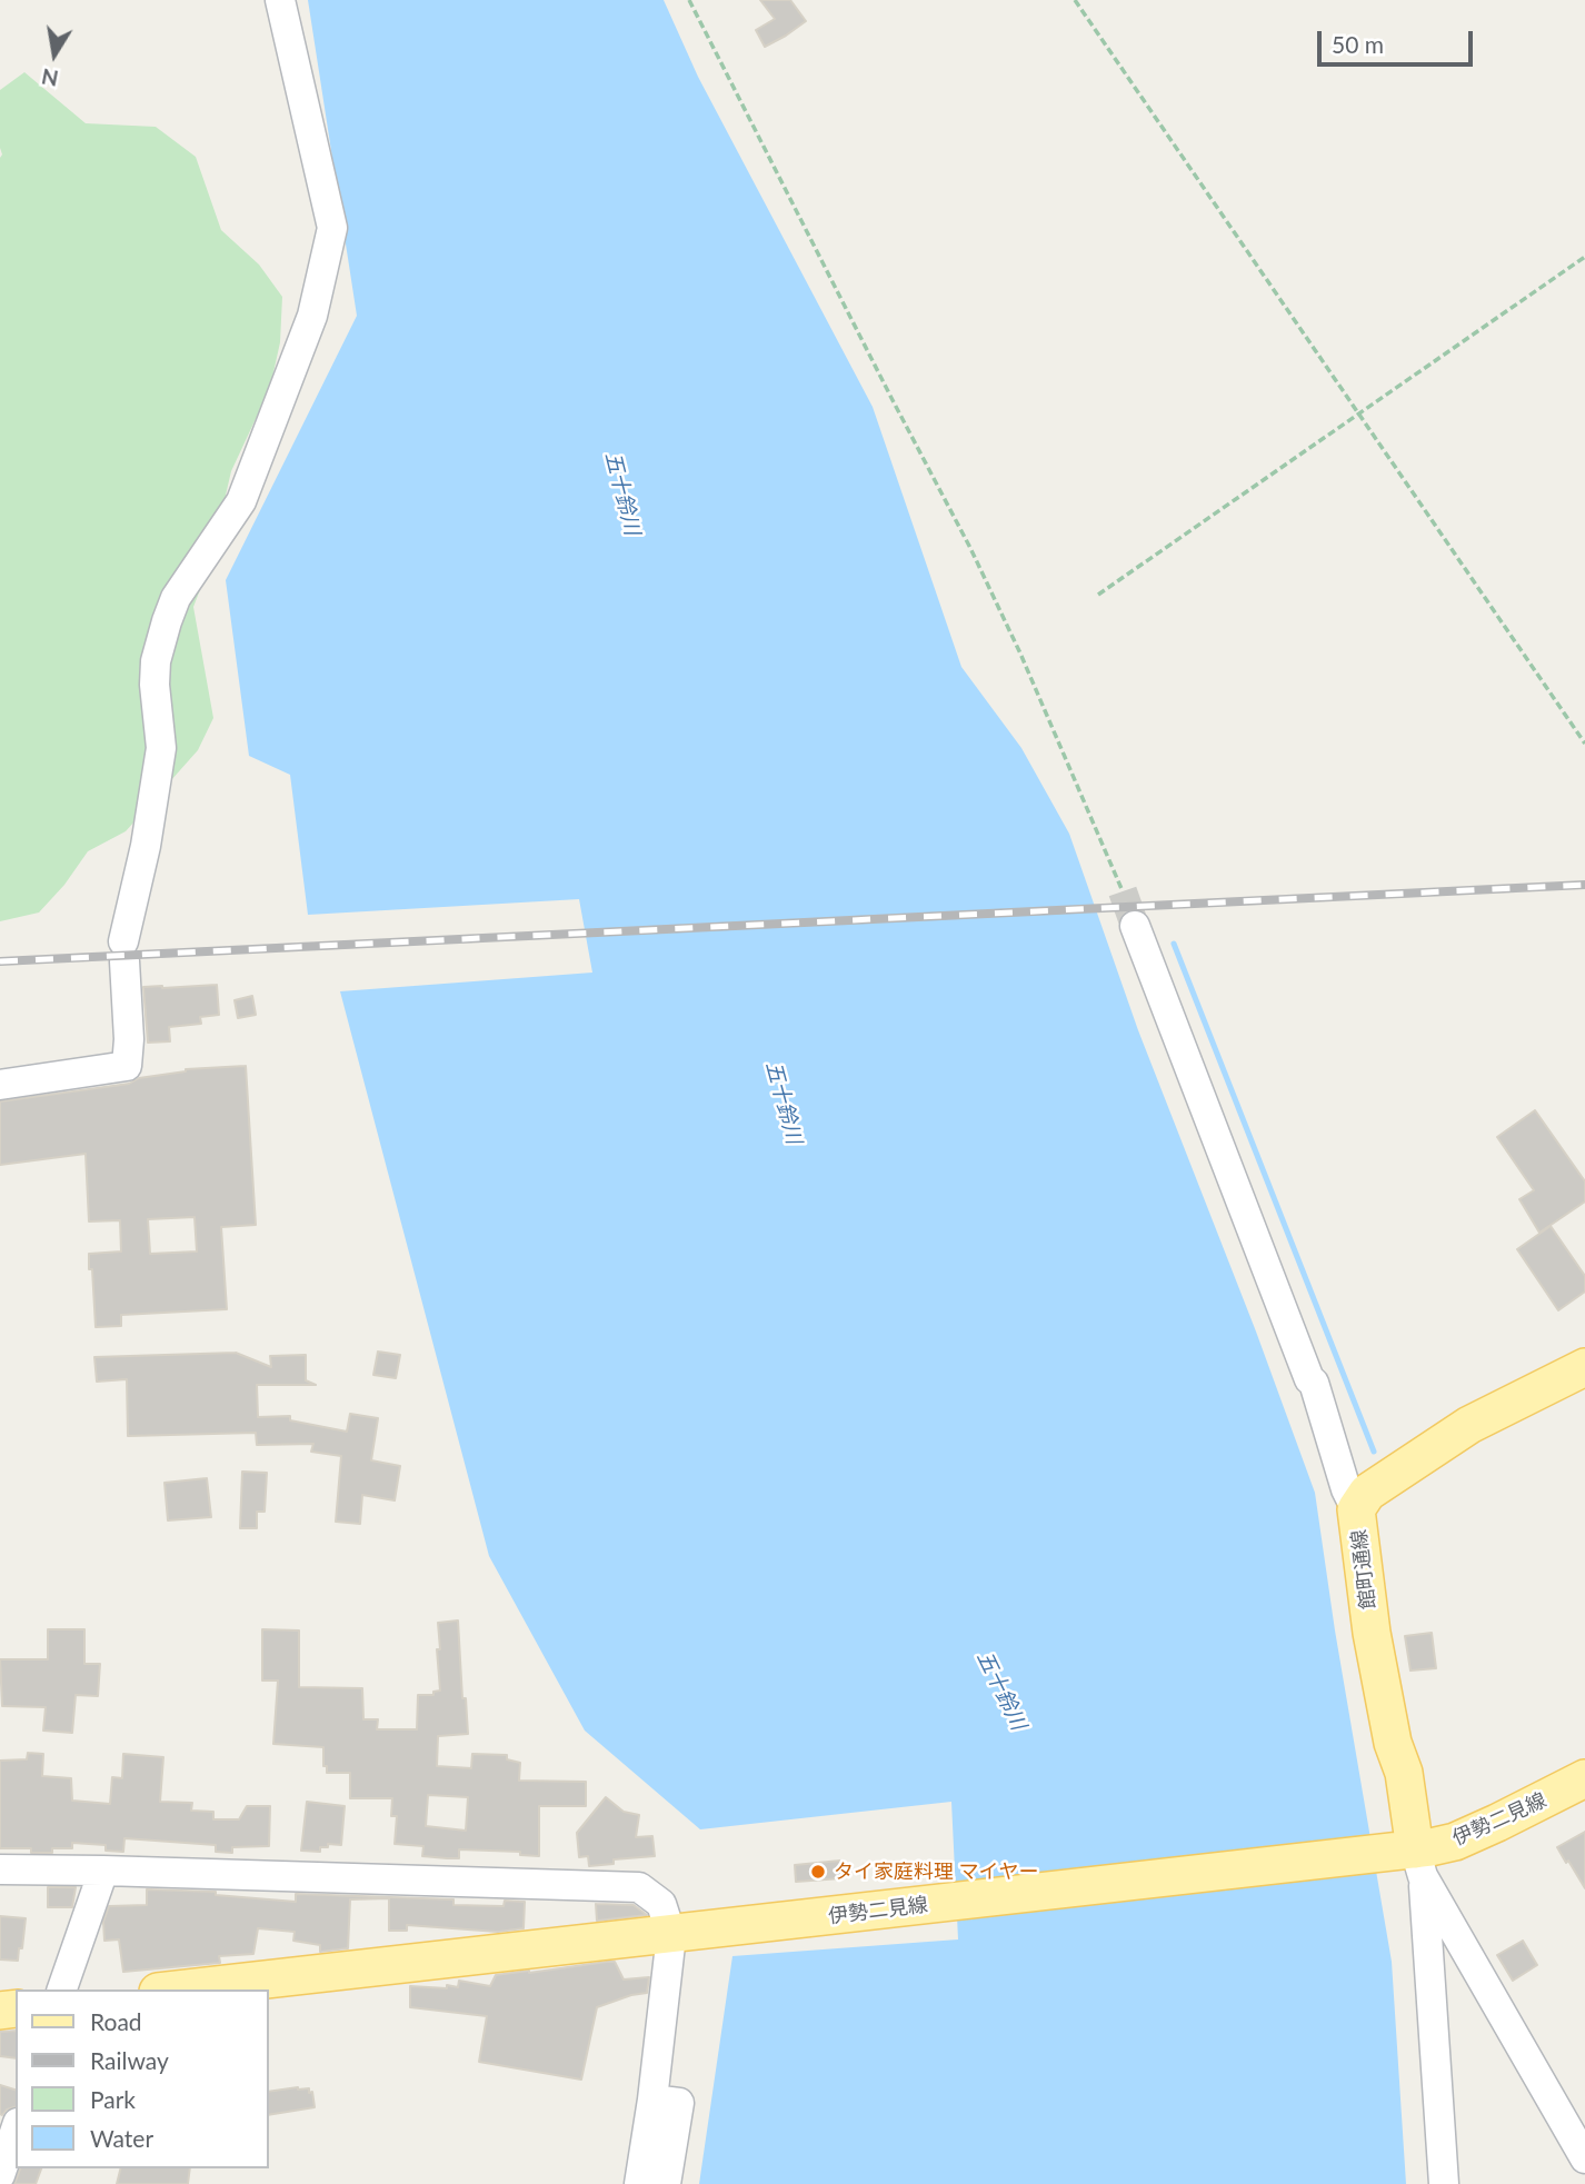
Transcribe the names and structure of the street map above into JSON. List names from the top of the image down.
{
  "streets": {
    "main road": ["館町通線", "伊勢二見線"]
  },
  "crossings": [
    ["館町通線", "伊勢二見線"]
  ],
  "water": ["五十鈴川"],
  "places": ["タイ家庭料理 マイヤー"],
  "legend": [
    "Road",
    "Railway",
    "Park",
    "Water"
  ],
  "scale_bar": "50 m",
  "north": "bottom"
}
